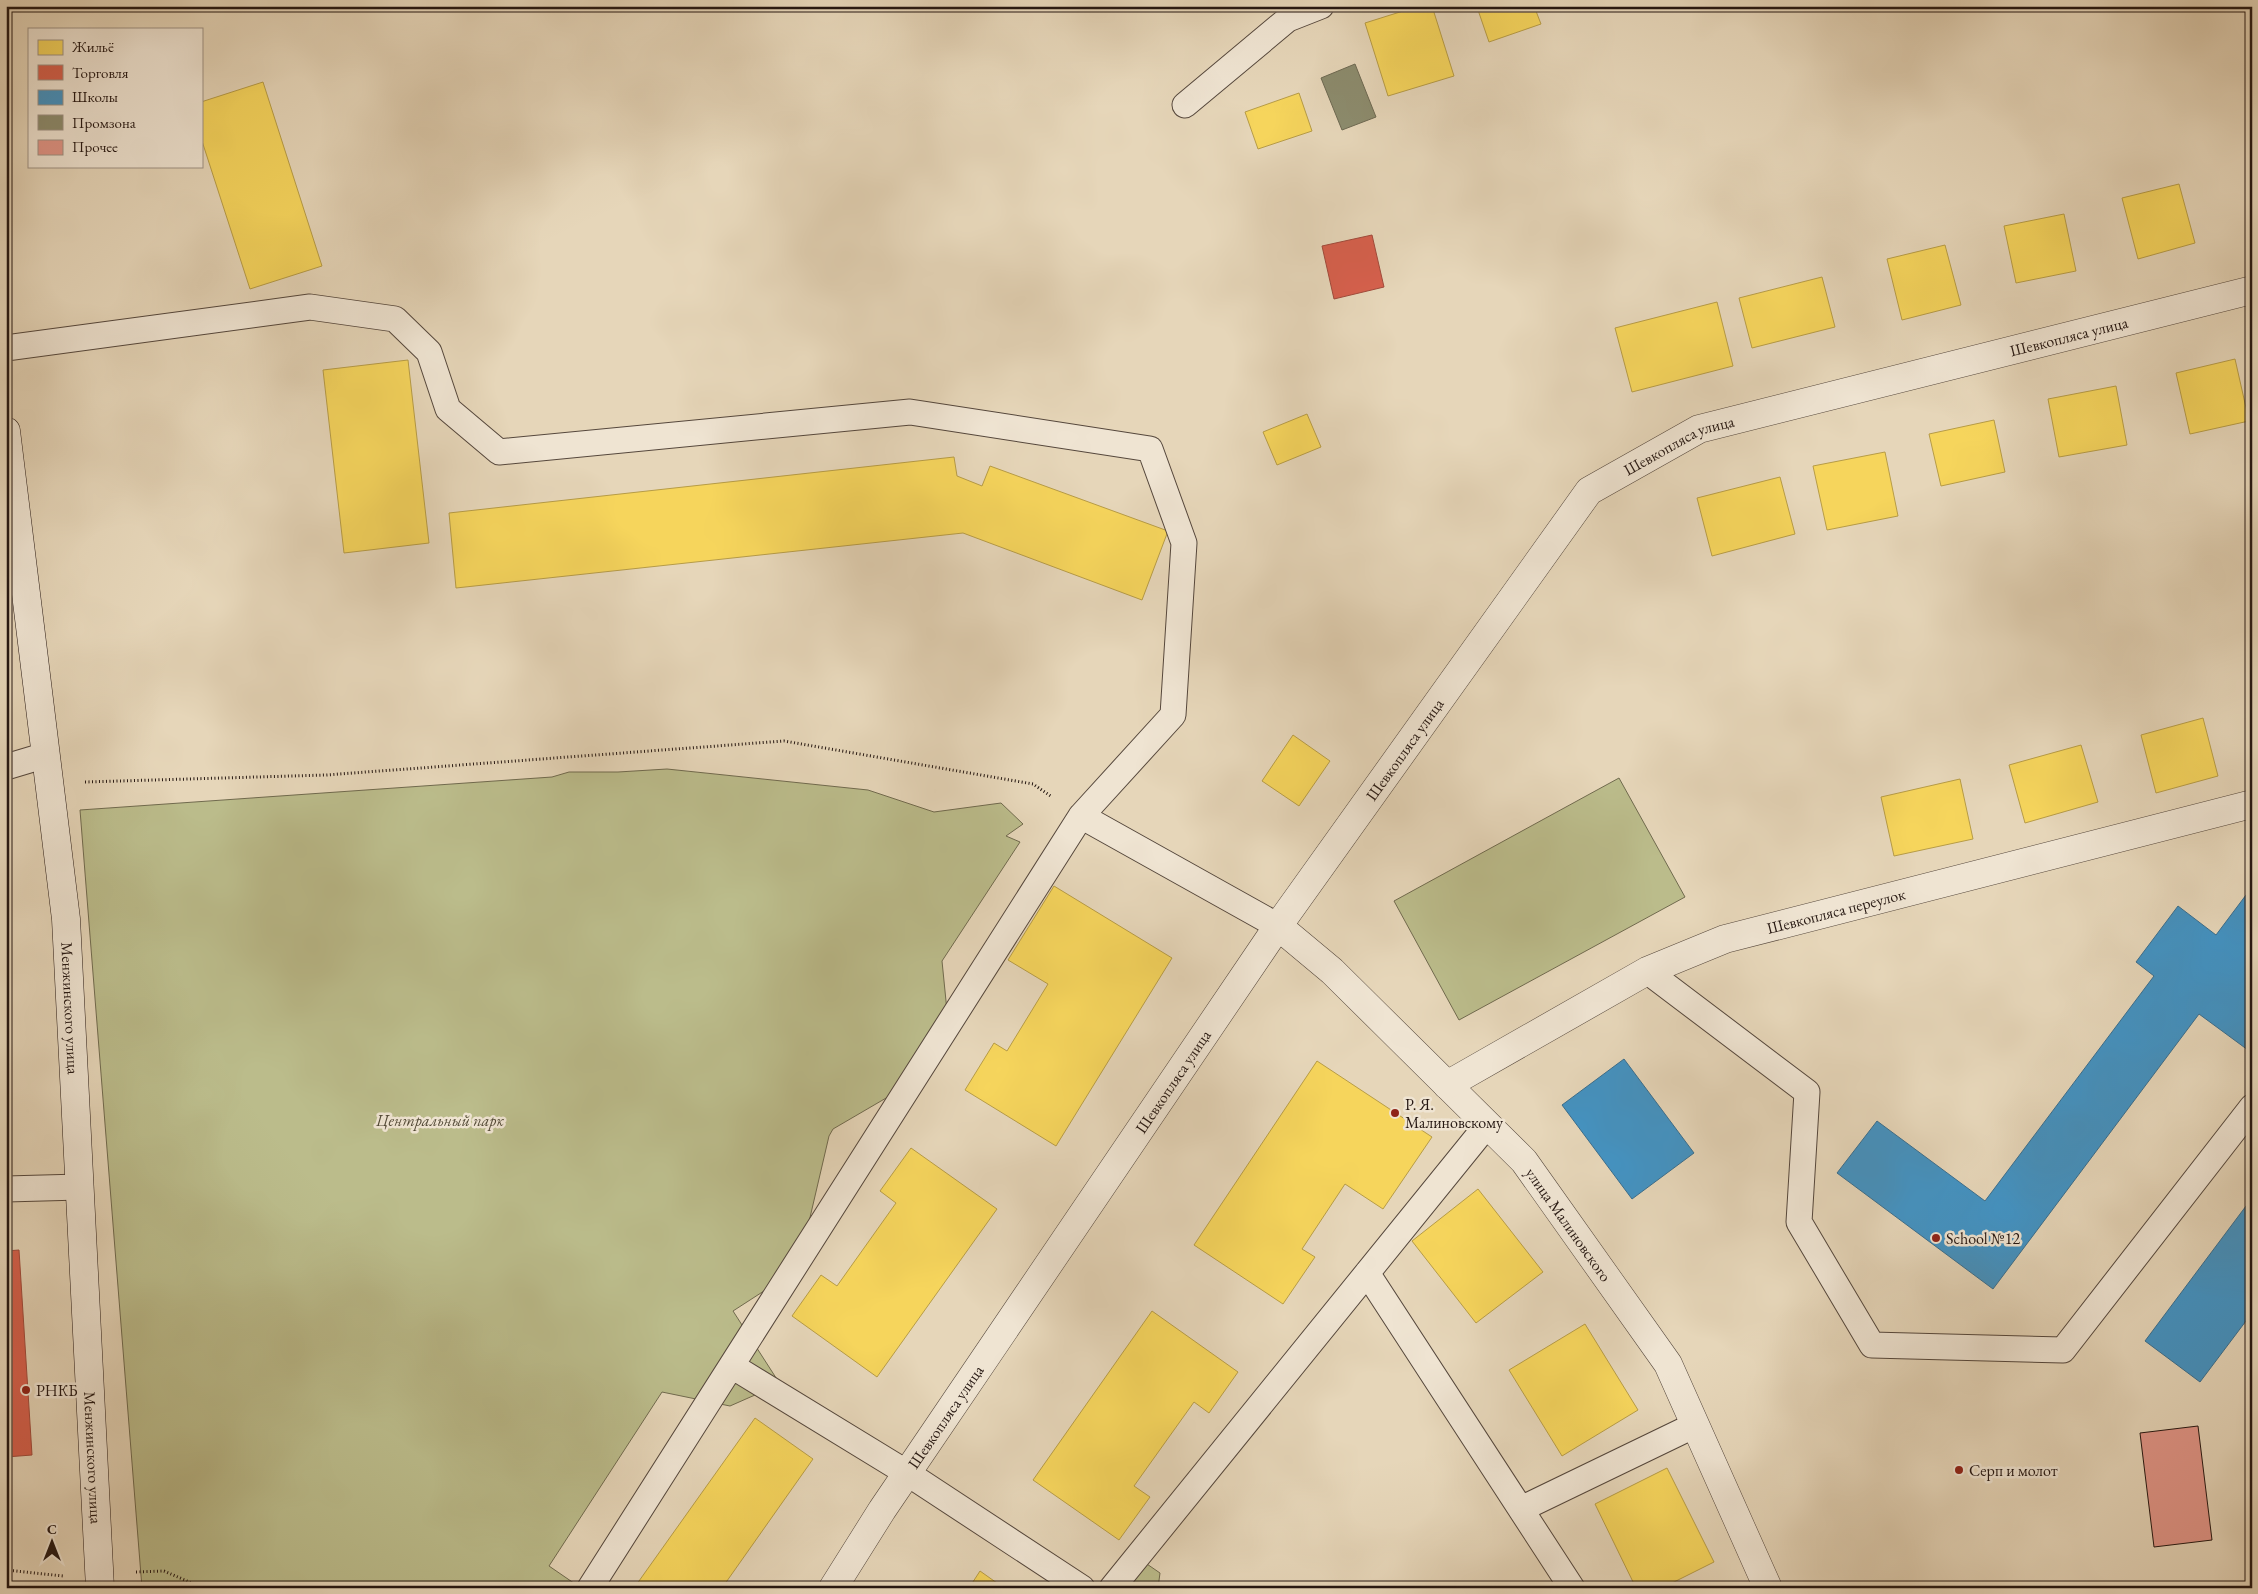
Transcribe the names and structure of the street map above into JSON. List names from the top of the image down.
{
  "streets": {
    "street": [
      "Шевкопляса улица",
      "Шевкопляса переулок",
      "Менжинского улица",
      "улица Малиновского"
    ]
  },
  "crossings": [
    ["Шевкопляса улица", "улица Малиновского"],
    ["Шевкопляса переулок", "улица Малиновского"]
  ],
  "parks": ["Центральный парк"],
  "places": [
    "Р. Я. Малиновскому",
    "School №12",
    "РНКБ",
    "Серп и молот"
  ],
  "legend": [
    "Жильё",
    "Торговля",
    "Школы",
    "Промзона",
    "Прочее"
  ],
  "north": "top"
}
